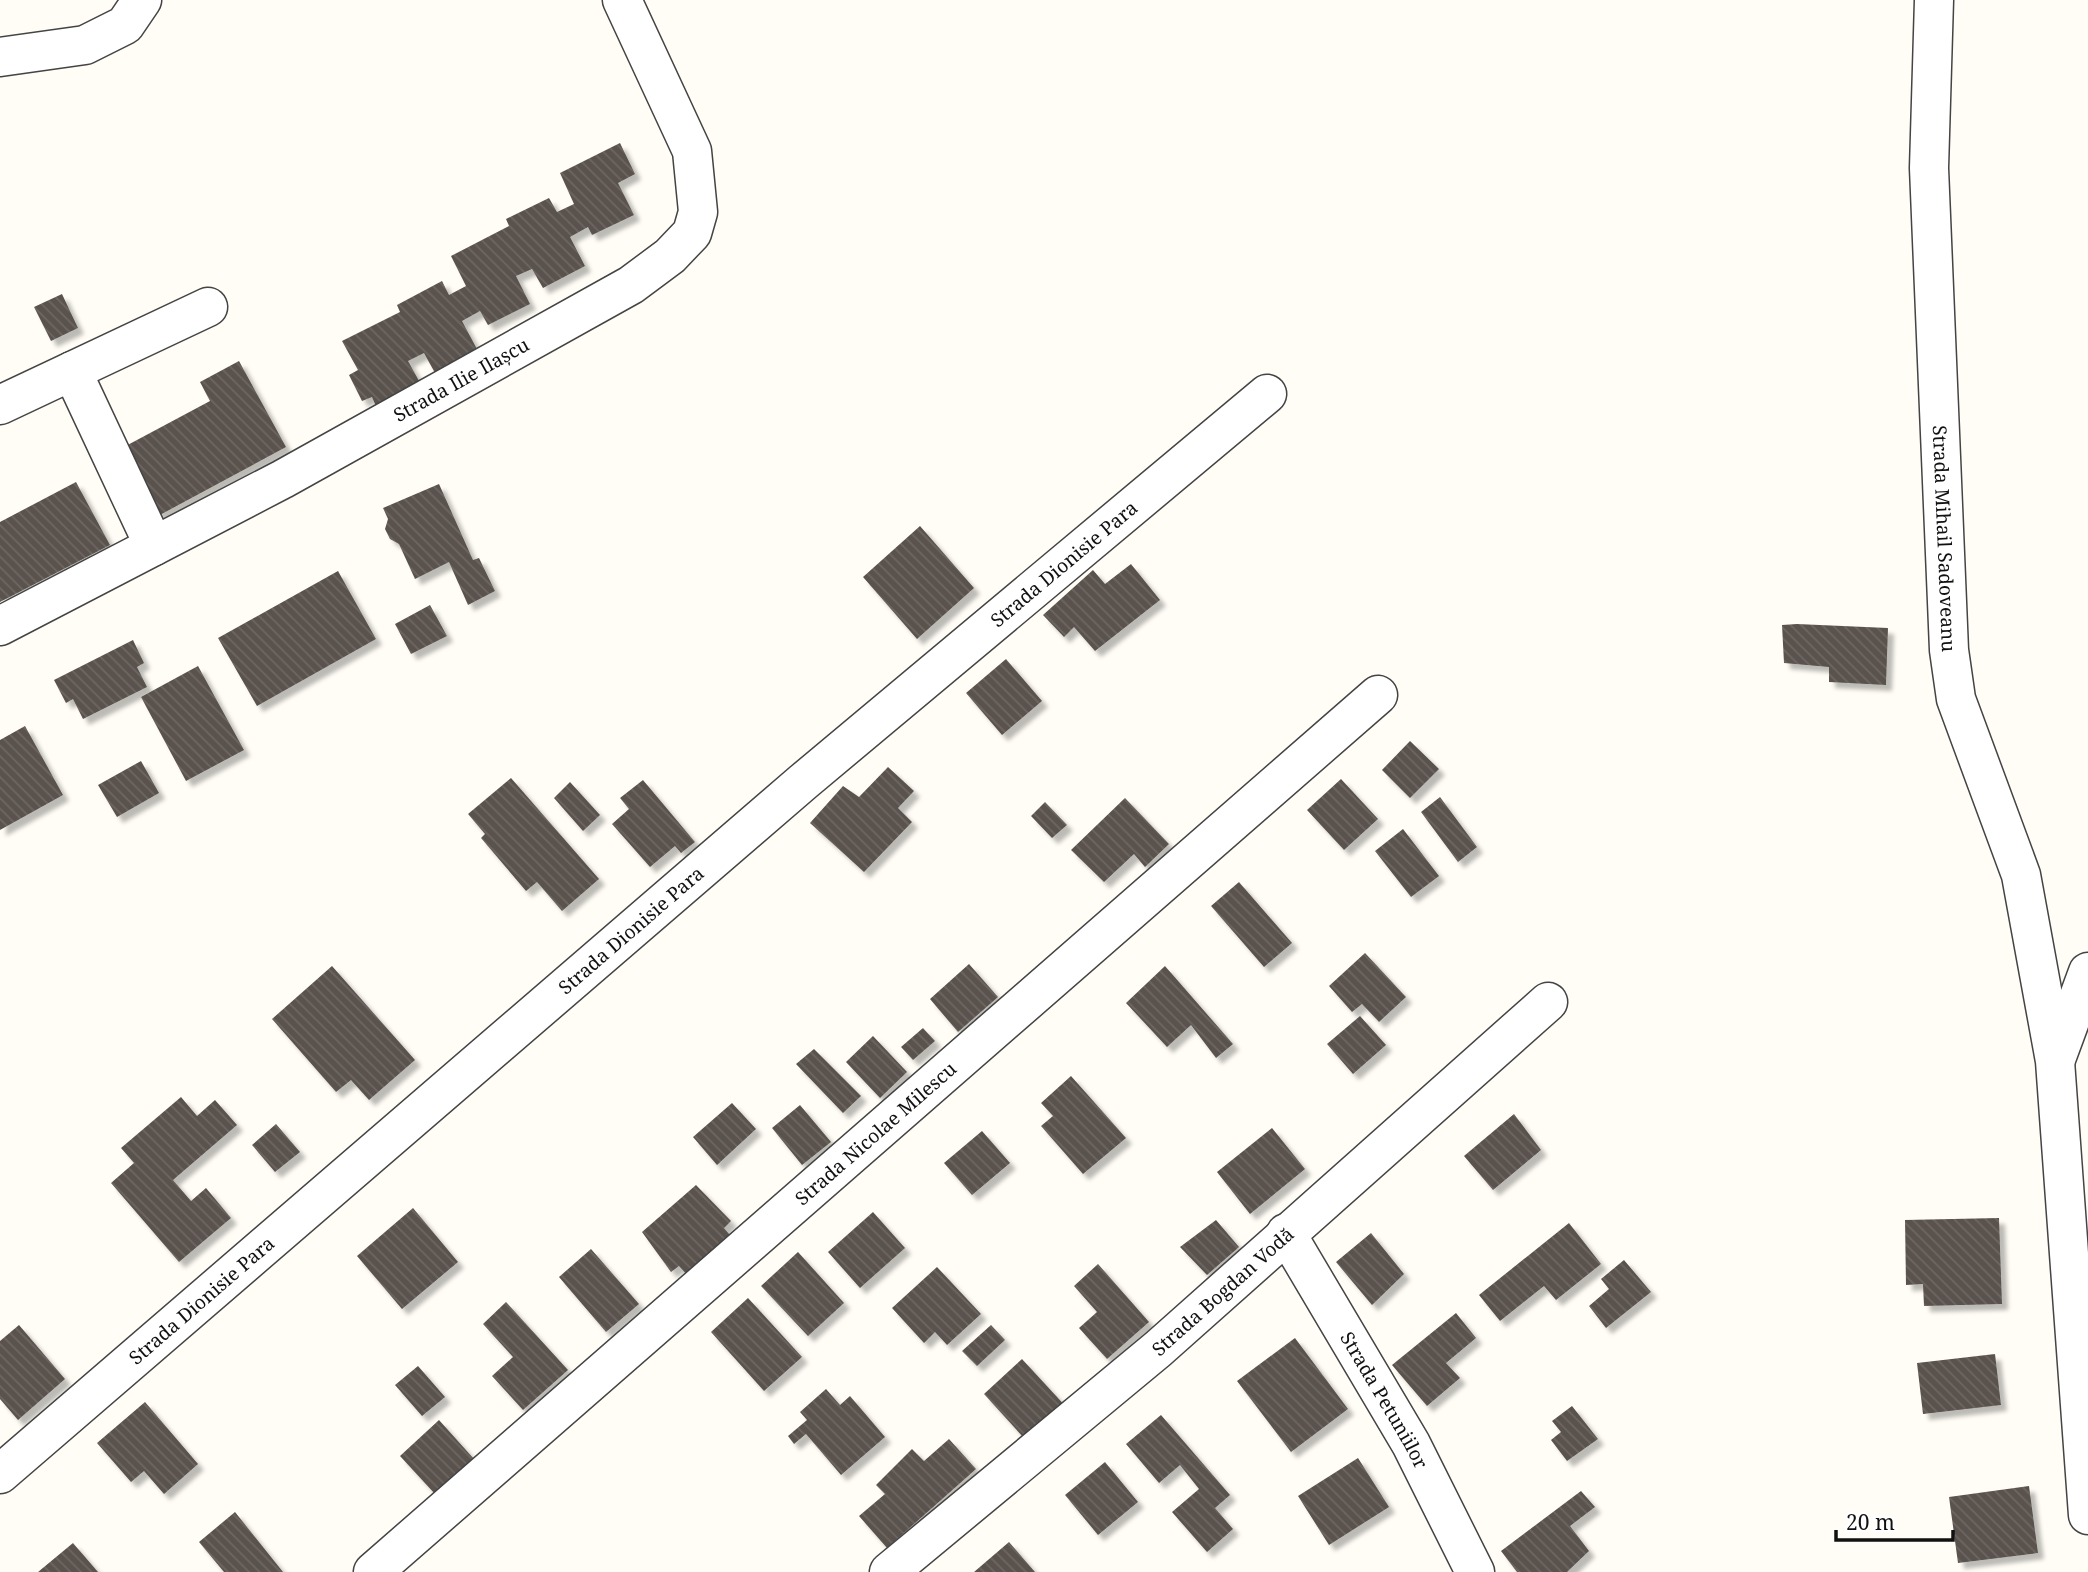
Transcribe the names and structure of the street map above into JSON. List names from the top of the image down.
{
  "streets": {
    "street": [
      "Strada Ilie Ilașcu",
      "Strada Mihail Sadoveanu",
      "Strada Dionisie Para",
      "Strada Nicolae Milescu",
      "Strada Bogdan Vodă",
      "Strada Petuniilor"
    ]
  },
  "crossings": [
    ["Strada Bogdan Vodă", "Strada Petuniilor"]
  ],
  "scale_bar": "20 m"
}
